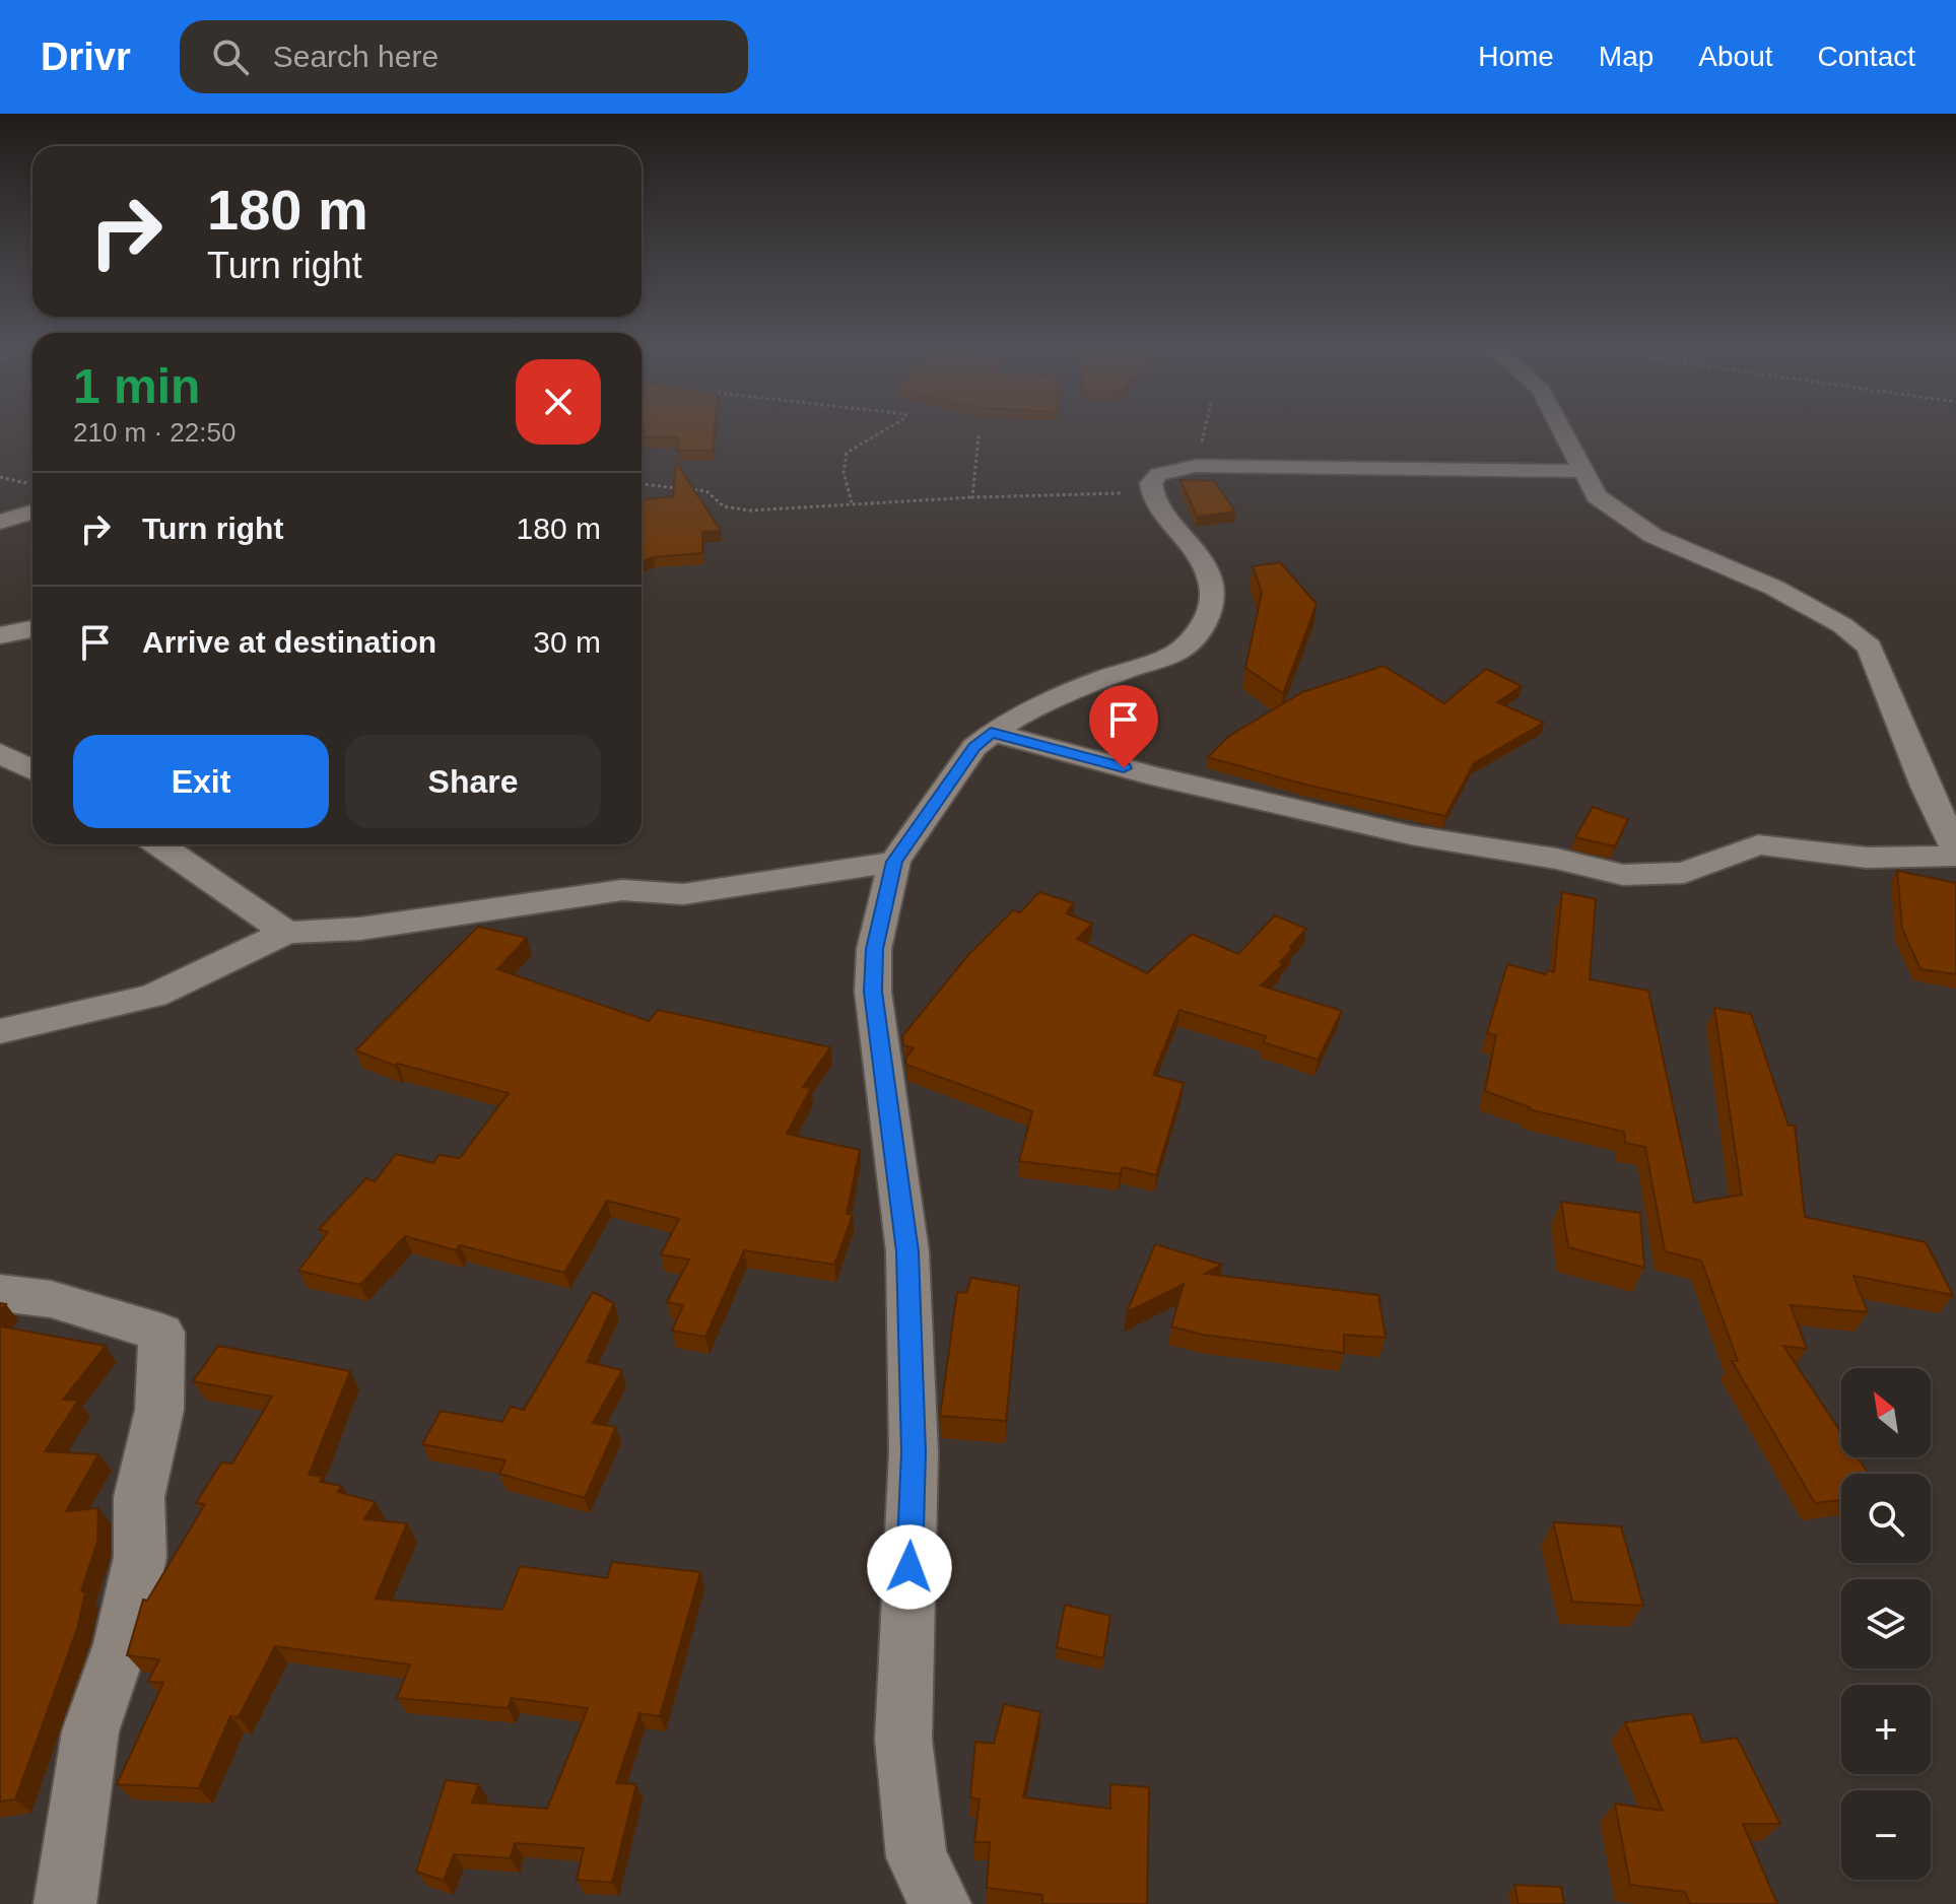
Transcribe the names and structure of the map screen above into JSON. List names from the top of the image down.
{
  "north": "top left",
  "page": {
    "header": "Drivr",
    "search": "Search here",
    "nav": [
      "Home",
      "Map",
      "About",
      "Contact"
    ],
    "turn": ["180 m", "Turn right"],
    "heading": ["1 min", "210 m · 22:50"],
    "list": [
      {
        "name": "Turn right",
        "value": "180 m"
      },
      {
        "name": "Arrive at destination",
        "value": "30 m"
      }
    ],
    "buttons": ["Exit", "Share"],
    "map_buttons": ["+", "−"]
  }
}
